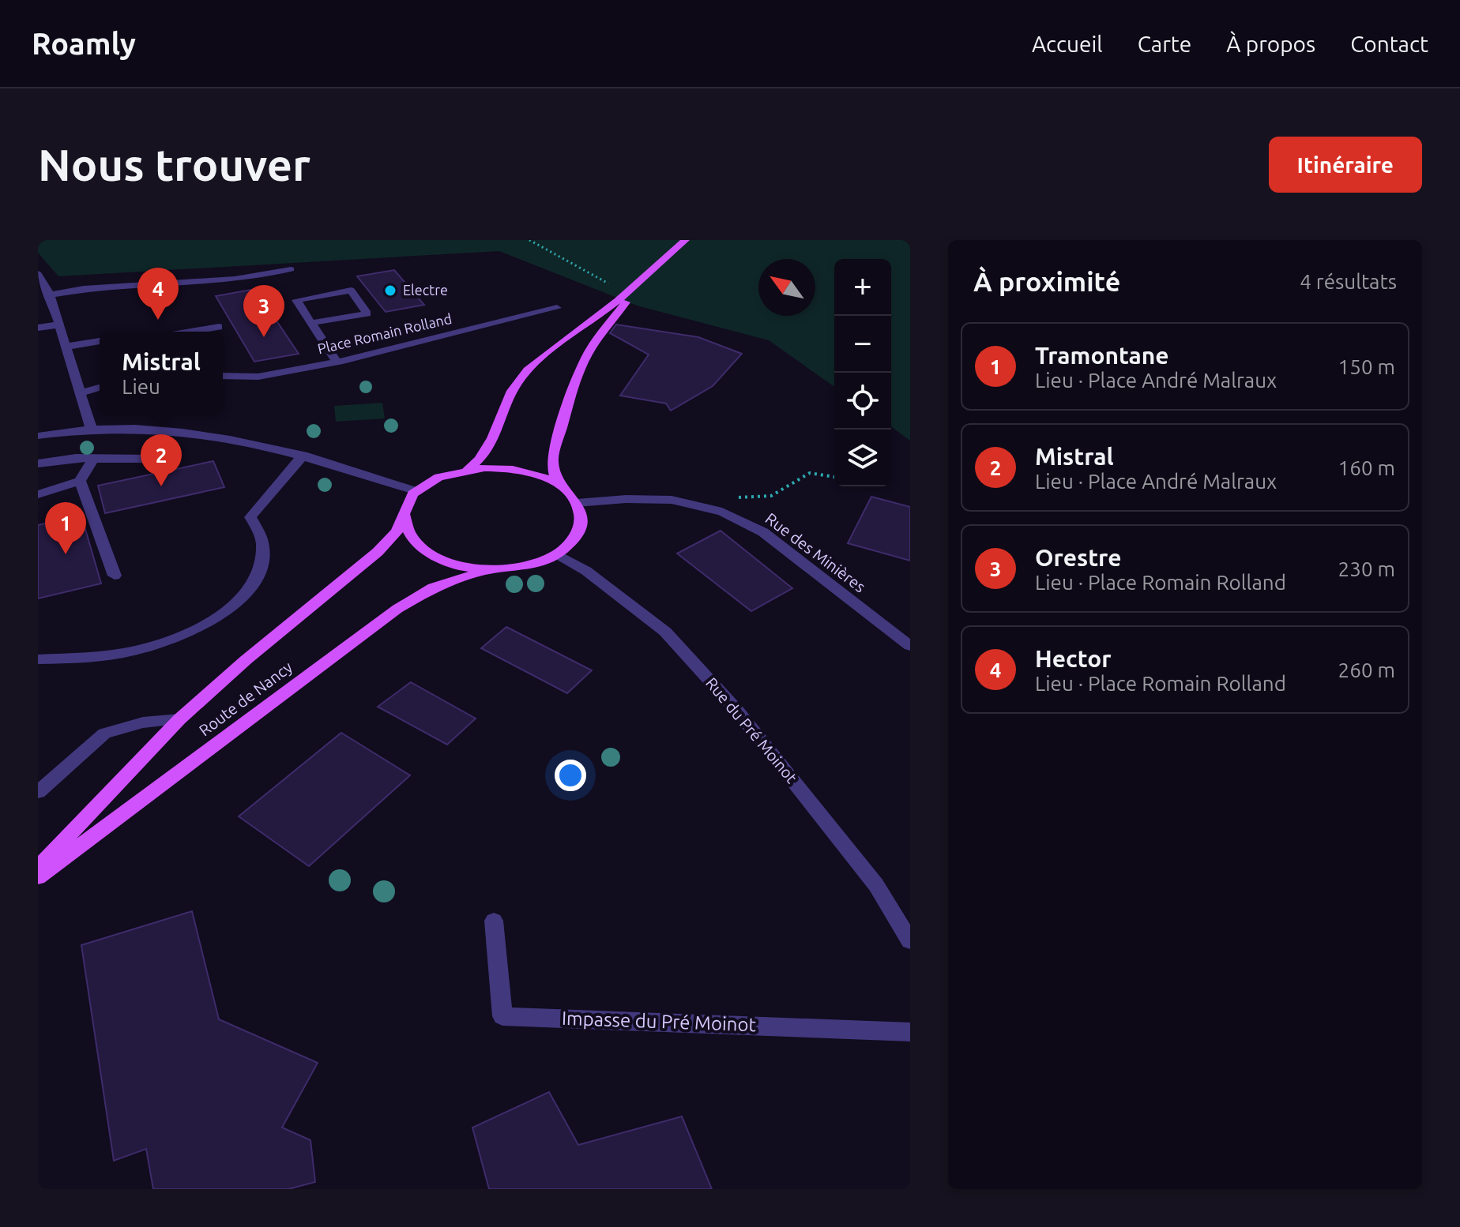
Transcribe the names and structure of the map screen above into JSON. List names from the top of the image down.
{
  "streets": {
    "main road": ["Route de Nancy"],
    "street": [
      "Place Romain Rolland",
      "Rue des Minières",
      "Rue du Pré Moinot",
      "Impasse du Pré Moinot"
    ]
  },
  "crossings": [
    ["Rue des Minières", "Route de Nancy"],
    ["Rue des Minières", "Rue du Pré Moinot"],
    ["Route de Nancy", "Rue du Pré Moinot"]
  ],
  "places": ["Electre"],
  "north": "top left",
  "page": {
    "header": "Roamly",
    "nav": [
      "Accueil",
      "Carte",
      "À propos",
      "Contact"
    ],
    "buttons": "Itinéraire",
    "title": "Nous trouver",
    "heading": ["À proximité", "4 résultats"],
    "map_buttons": ["+", "−"],
    "pins": [
      "4",
      "3",
      "2",
      "1"
    ],
    "list": [
      {
        "mark": "1",
        "name": "Tramontane",
        "note": "Lieu · Place André Malraux",
        "value": "150 m"
      },
      {
        "mark": "2",
        "name": "Mistral",
        "note": "Lieu · Place André Malraux",
        "value": "160 m"
      },
      {
        "mark": "3",
        "name": "Orestre",
        "note": "Lieu · Place Romain Rolland",
        "value": "230 m"
      },
      {
        "mark": "4",
        "name": "Hector",
        "note": "Lieu · Place Romain Rolland",
        "value": "260 m"
      }
    ],
    "popup": ["Mistral", "Lieu"]
  }
}
